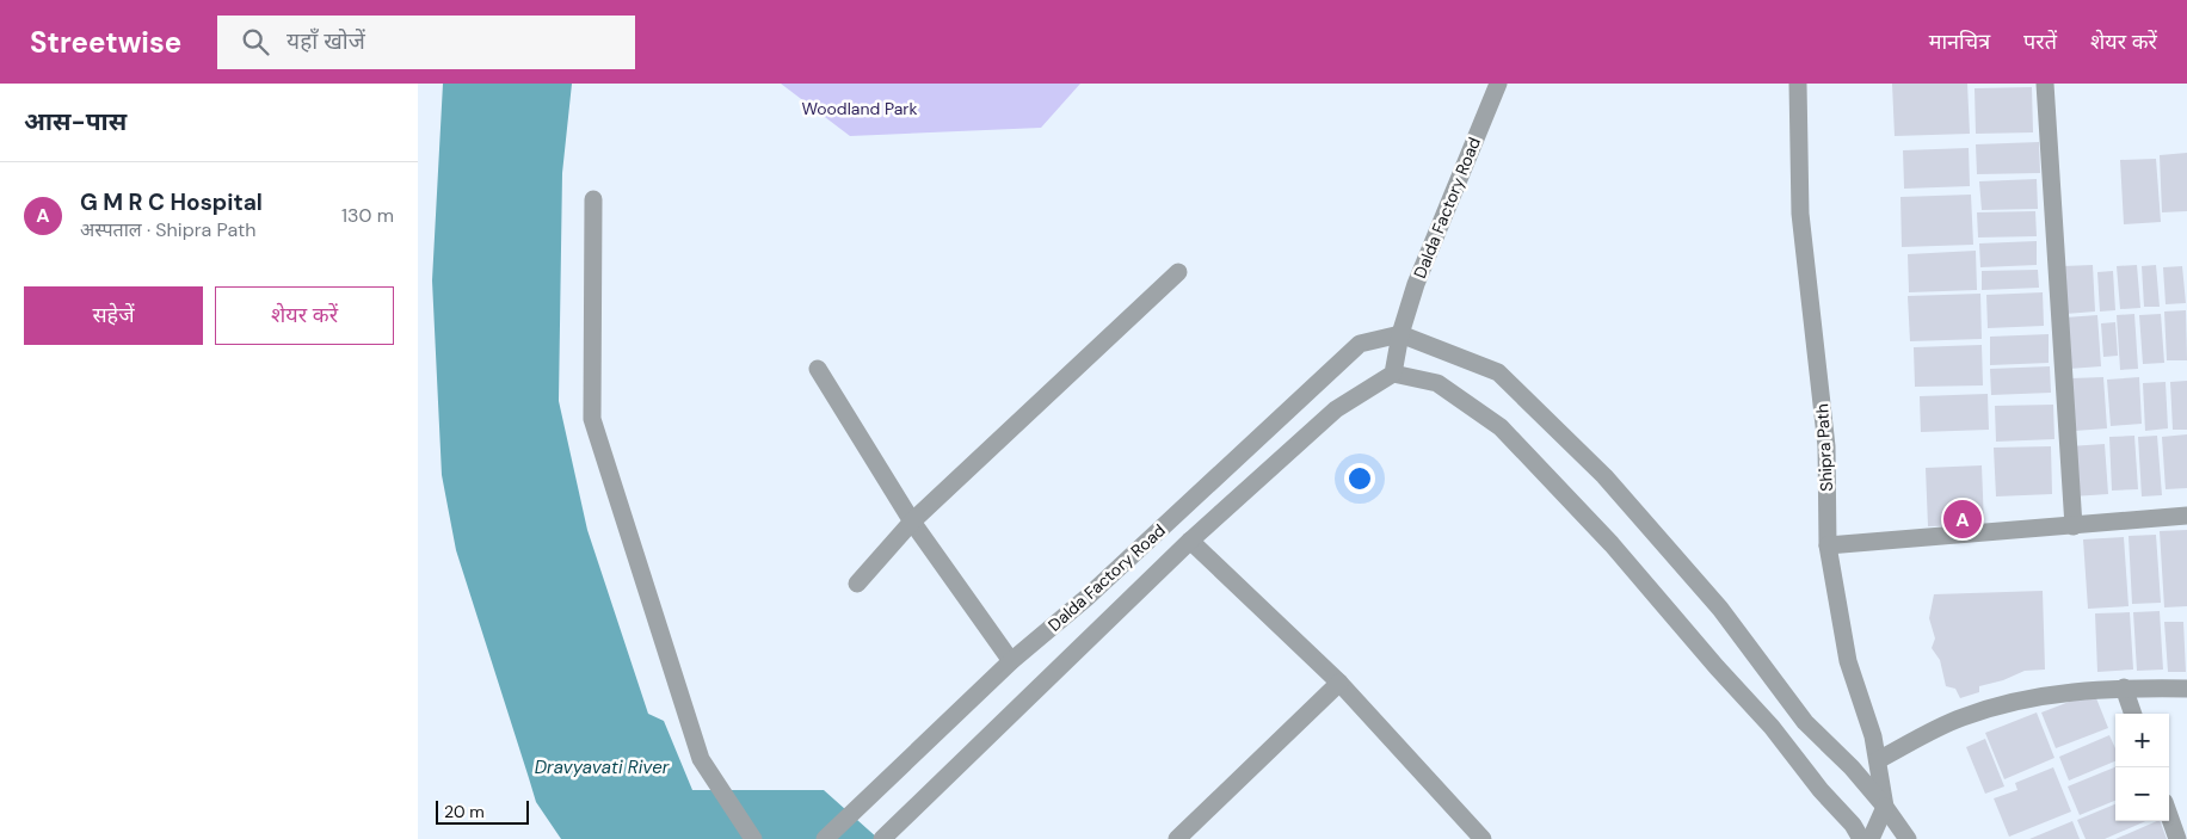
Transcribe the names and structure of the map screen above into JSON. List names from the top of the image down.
{
  "streets": {
    "street": ["Dalda Factory Road", "Shipra Path"]
  },
  "water": ["Dravyavati River"],
  "parks": ["Woodland Park"],
  "scale_bar": "20 m",
  "page": {
    "header": "Streetwise",
    "search": "यहाँ खोजें",
    "nav": ["मानचित्र", "परतें", "शेयर करें"],
    "heading": "आस-पास",
    "list": [
      {
        "mark": "A",
        "name": "G M R C Hospital",
        "note": "अस्पताल · Shipra Path",
        "value": "130 m"
      }
    ],
    "buttons": ["सहेजें", "शेयर करें"],
    "pins": "A",
    "map_buttons": ["+", "−"],
    "scale": "20 m"
  }
}
